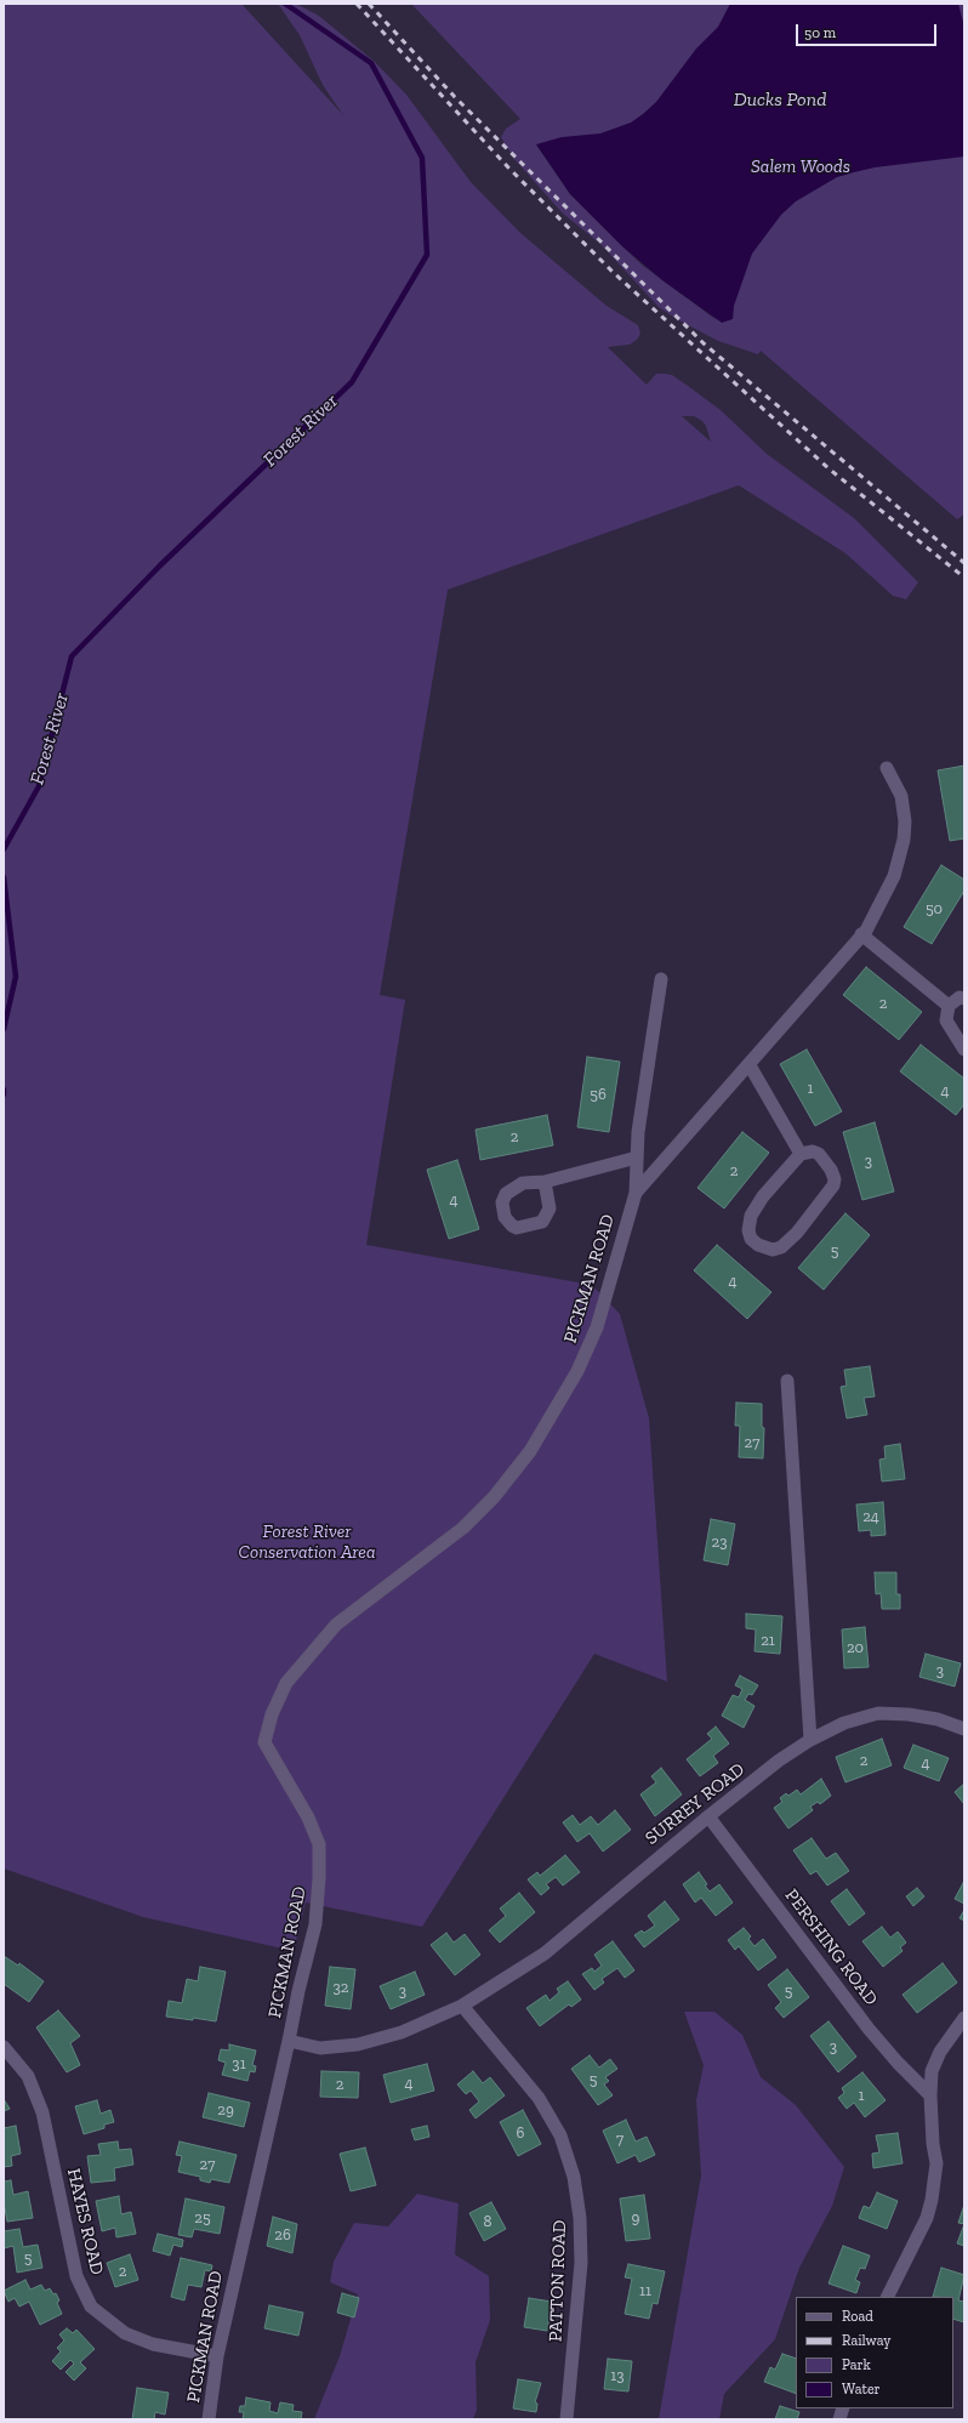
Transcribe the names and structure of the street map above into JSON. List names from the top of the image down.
{
  "streets": {
    "street": [
      "PICKMAN ROAD",
      "SURREY ROAD",
      "PERSHING ROAD",
      "HAYES ROAD",
      "PATTON ROAD"
    ]
  },
  "crossings": [
    ["PICKMAN ROAD", "SURREY ROAD"],
    ["PICKMAN ROAD", "HAYES ROAD"],
    ["SURREY ROAD", "PERSHING ROAD"],
    ["SURREY ROAD", "PATTON ROAD"]
  ],
  "water": ["Ducks Pond", "Forest River"],
  "parks": ["Salem Woods", "Forest River Conservation Area"],
  "house_numbers": [
    "50",
    "2",
    "1",
    "4",
    "56",
    "2",
    "3",
    "2",
    "4",
    "5",
    "4",
    "27",
    "24",
    "23",
    "21",
    "20",
    "3",
    "2",
    "4",
    "32",
    "3",
    "5",
    "3",
    "31",
    "5",
    "4",
    "2",
    "1",
    "29",
    "6",
    "7",
    "27",
    "25",
    "9",
    "8",
    "26",
    "5",
    "2",
    "11",
    "13"
  ],
  "legend": [
    "Road",
    "Railway",
    "Park",
    "Water"
  ],
  "scale_bar": "50 m"
}
